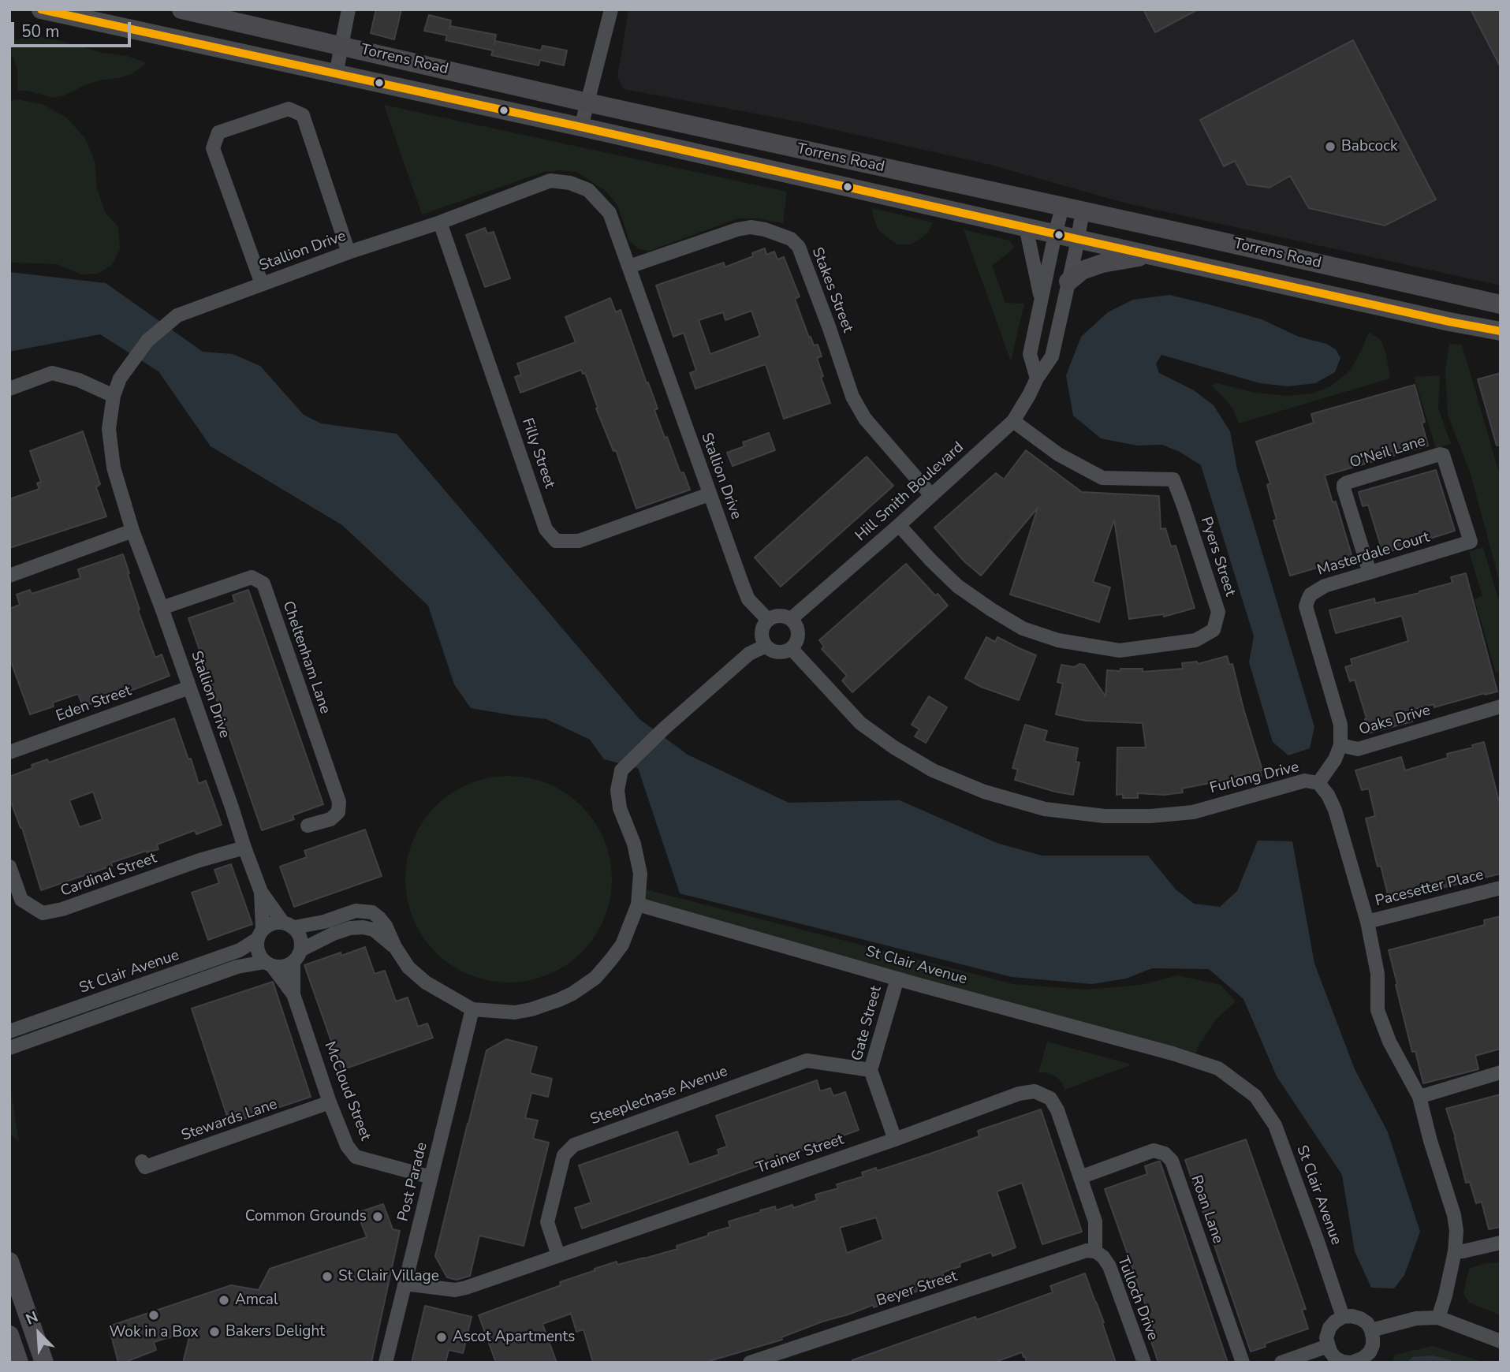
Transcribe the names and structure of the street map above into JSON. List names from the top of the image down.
{
  "streets": {
    "main road": ["Torrens Road"],
    "street": [
      "Stallion Drive",
      "Stakes Street",
      "O'Neil Lane",
      "Filly Street",
      "Hill Smith Boulevard",
      "Masterdale Court",
      "Pyers Street",
      "Cheltenham Lane",
      "Eden Street",
      "Oaks Drive",
      "Furlong Drive",
      "Cardinal Street",
      "Pacesetter Place",
      "St Clair Avenue",
      "Gate Street",
      "McCloud Street",
      "Steeplechase Avenue",
      "Stewards Lane",
      "Trainer Street",
      "Post Parade",
      "Roan Lane",
      "Beyer Street",
      "Tulloch Drive"
    ]
  },
  "crossings": [
    ["Torrens Road", "Hill Smith Boulevard"],
    ["Stallion Drive", "Stakes Street"],
    ["Stallion Drive", "Filly Street"],
    ["Stallion Drive", "Hill Smith Boulevard"],
    ["Stallion Drive", "Cheltenham Lane"],
    ["Stallion Drive", "Eden Street"],
    ["Stallion Drive", "Furlong Drive"],
    ["Stallion Drive", "Cardinal Street"],
    ["Stallion Drive", "St Clair Avenue"],
    ["Stallion Drive", "McCloud Street"],
    ["Stakes Street", "Hill Smith Boulevard"],
    ["O'Neil Lane", "Masterdale Court"],
    ["Hill Smith Boulevard", "Pyers Street"],
    ["Hill Smith Boulevard", "Furlong Drive"],
    ["Masterdale Court", "Oaks Drive"],
    ["Oaks Drive", "Furlong Drive"],
    ["Furlong Drive", "Pacesetter Place"],
    ["St Clair Avenue", "Gate Street"],
    ["St Clair Avenue", "McCloud Street"],
    ["Gate Street", "Steeplechase Avenue"],
    ["Gate Street", "Trainer Street"],
    ["McCloud Street", "Stewards Lane"],
    ["McCloud Street", "Post Parade"],
    ["Steeplechase Avenue", "Trainer Street"],
    ["Trainer Street", "Post Parade"],
    ["Trainer Street", "Roan Lane"],
    ["Trainer Street", "Beyer Street"],
    ["Trainer Street", "Tulloch Drive"],
    ["Beyer Street", "Tulloch Drive"]
  ],
  "places": [
    "Babcock",
    "Common Grounds",
    "St Clair Village",
    "Amcal",
    "Wok in a Box",
    "Bakers Delight",
    "Ascot Apartments"
  ],
  "scale_bar": "50 m",
  "north": "top left"
}
